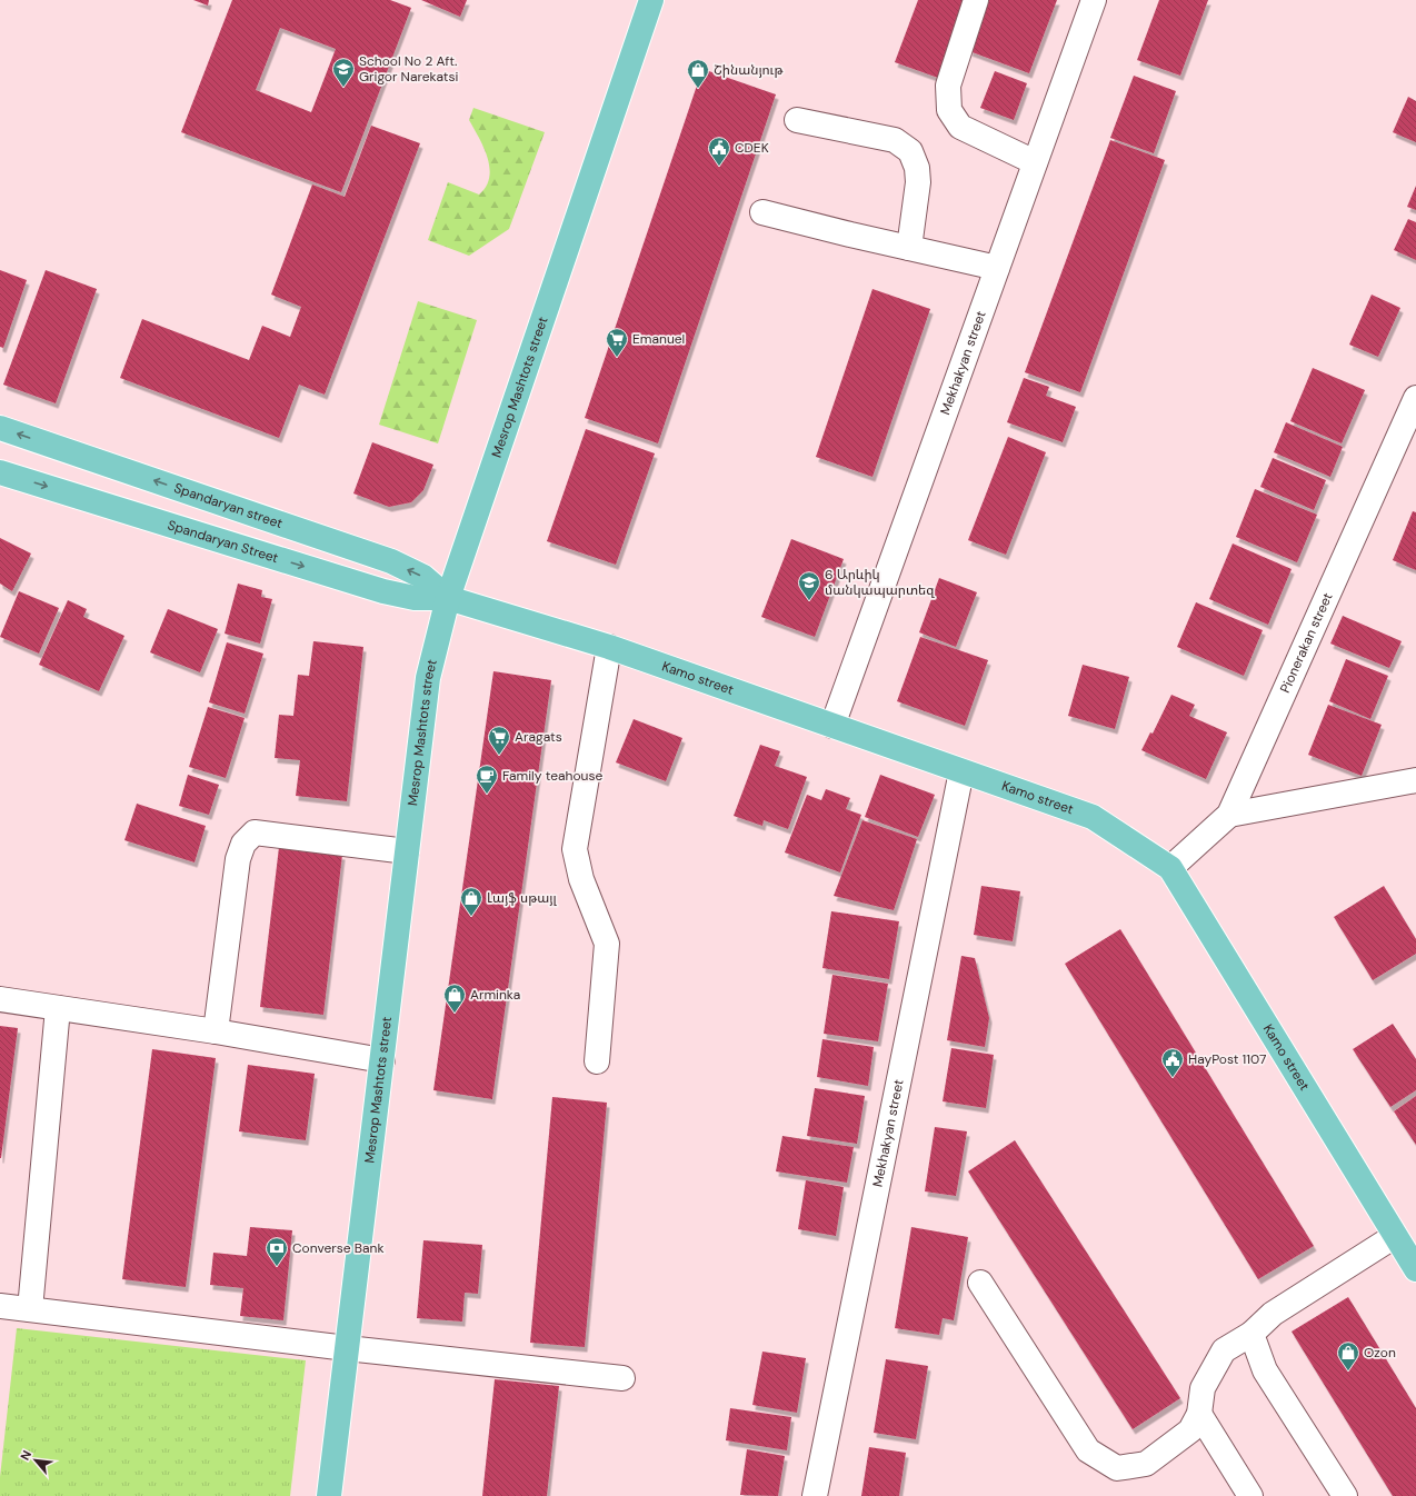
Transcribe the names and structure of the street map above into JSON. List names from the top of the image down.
{
  "streets": {
    "main road": [
      "Mesrop Mashtots street",
      "Spandaryan street",
      "Spandaryan Street",
      "Kamo street"
    ],
    "street": ["Mekhakyan street", "Pionerakan street"]
  },
  "crossings": [
    ["Mekhakyan street", "Kamo street"],
    ["Mesrop Mashtots street", "Spandaryan street"],
    ["Mesrop Mashtots street", "Spandaryan Street"],
    ["Mesrop Mashtots street", "Kamo street"],
    ["Spandaryan street", "Spandaryan Street"],
    ["Spandaryan street", "Kamo street"],
    ["Spandaryan Street", "Kamo street"],
    ["Pionerakan street", "Kamo street"]
  ],
  "one_way": ["Spandaryan street", "Spandaryan Street"],
  "places": {
    "school or university": ["School No 2 Aft. Grigor Narekatsi", "6 Արևիկ մանկապարտեզ"],
    "shop": [
      "Շինանյութ",
      "Լայֆ սթայլ",
      "Arminka",
      "Ozon"
    ],
    "public building": ["CDEK", "HayPost 1107"],
    "supermarket": ["Emanuel", "Aragats"],
    "cafe": ["Family teahouse"],
    "bank": ["Converse Bank"]
  },
  "north": "top left"
}
